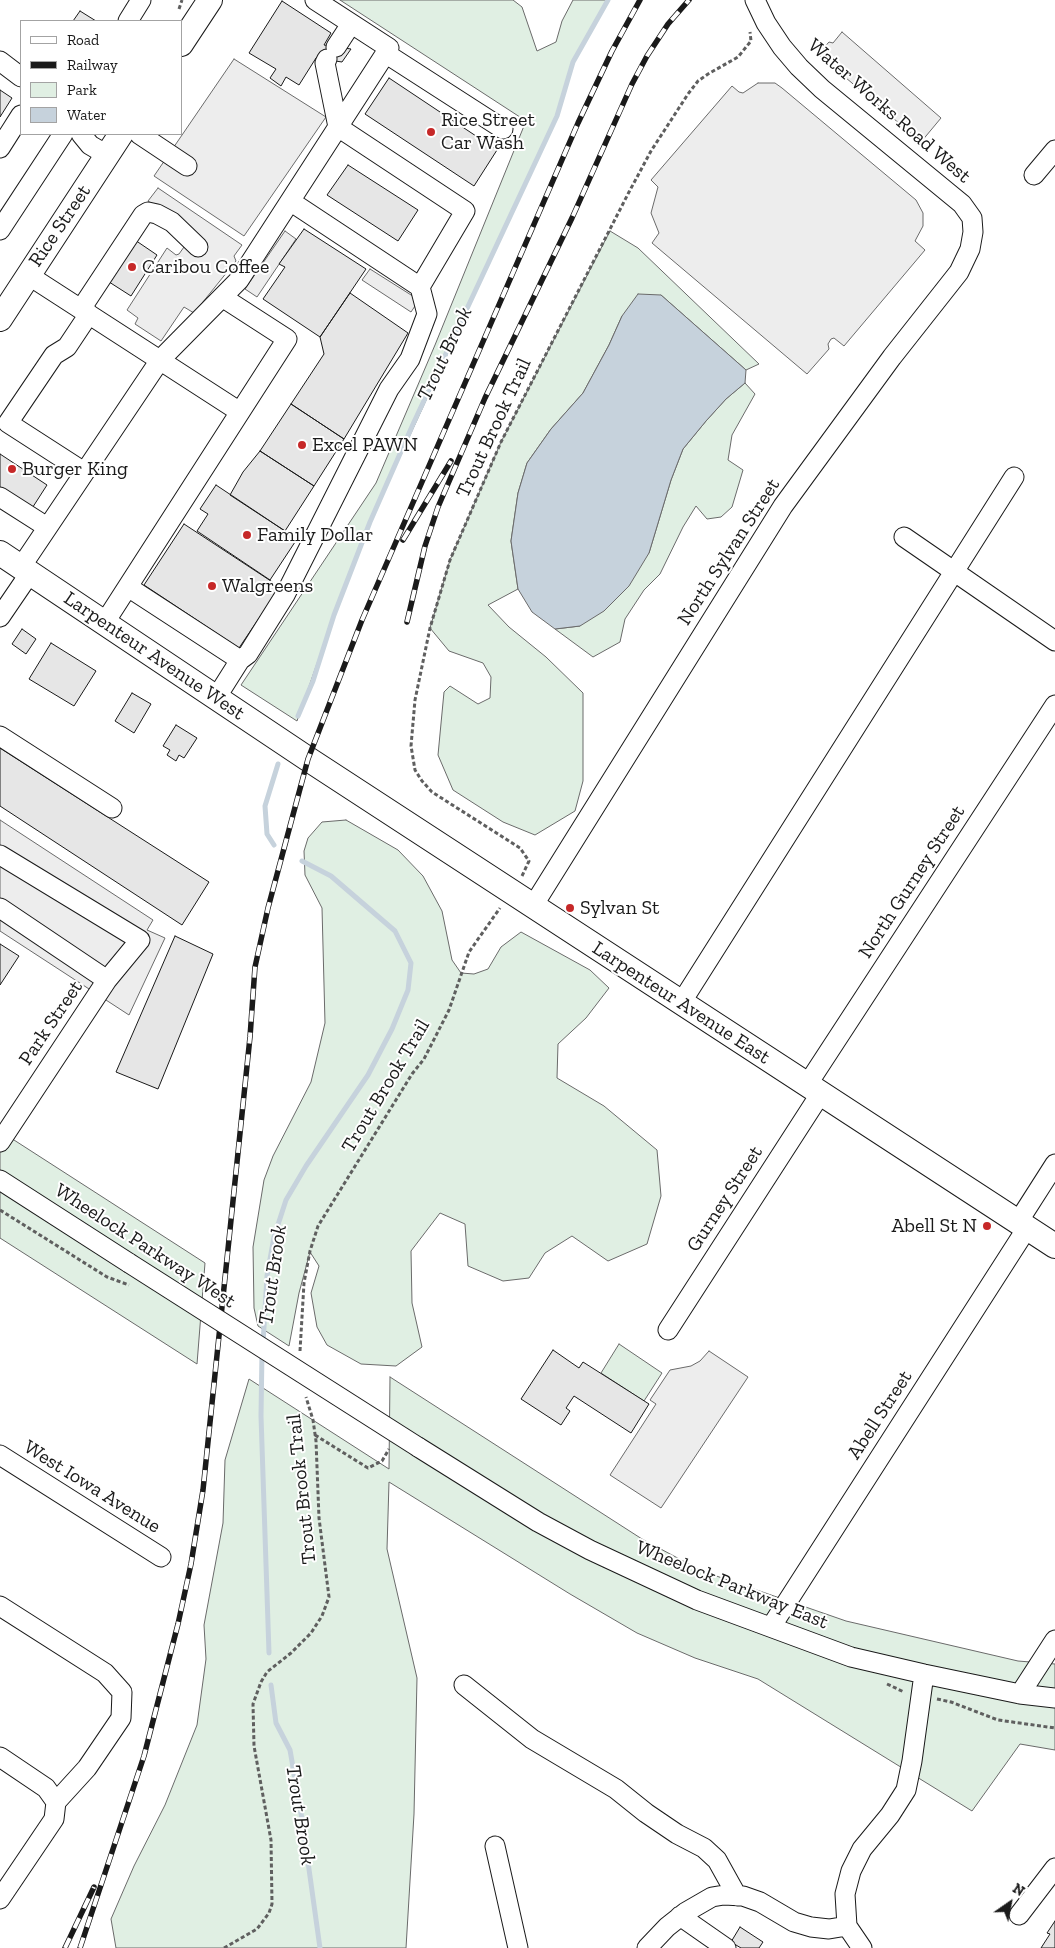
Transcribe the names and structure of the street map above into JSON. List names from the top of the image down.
{
  "streets": {
    "main road": ["Rice Street", "Larpenteur Avenue West", "Larpenteur Avenue East"],
    "street": [
      "Water Works Road West",
      "North Sylvan Street",
      "North Gurney Street",
      "Park Street",
      "Gurney Street",
      "Wheelock Parkway West",
      "Abell Street",
      "West Iowa Avenue",
      "Wheelock Parkway East"
    ],
    "path": ["Trout Brook Trail"]
  },
  "crossings": [
    ["Water Works Road West", "North Sylvan Street"],
    ["North Sylvan Street", "Larpenteur Avenue East"],
    ["Larpenteur Avenue West", "Larpenteur Avenue East"],
    ["North Gurney Street", "Larpenteur Avenue East"],
    ["North Gurney Street", "Gurney Street"],
    ["Larpenteur Avenue East", "Gurney Street"],
    ["Larpenteur Avenue East", "Abell Street"],
    ["Wheelock Parkway West", "Wheelock Parkway East"],
    ["Abell Street", "Wheelock Parkway East"]
  ],
  "water": ["Trout Brook"],
  "places": [
    "Rice Street Car Wash",
    "Caribou Coffee",
    "Excel PAWN",
    "Burger King",
    "Family Dollar",
    "Walgreens",
    "Sylvan St",
    "Abell St N"
  ],
  "legend": [
    "Road",
    "Railway",
    "Park",
    "Water"
  ],
  "north": "top right"
}
